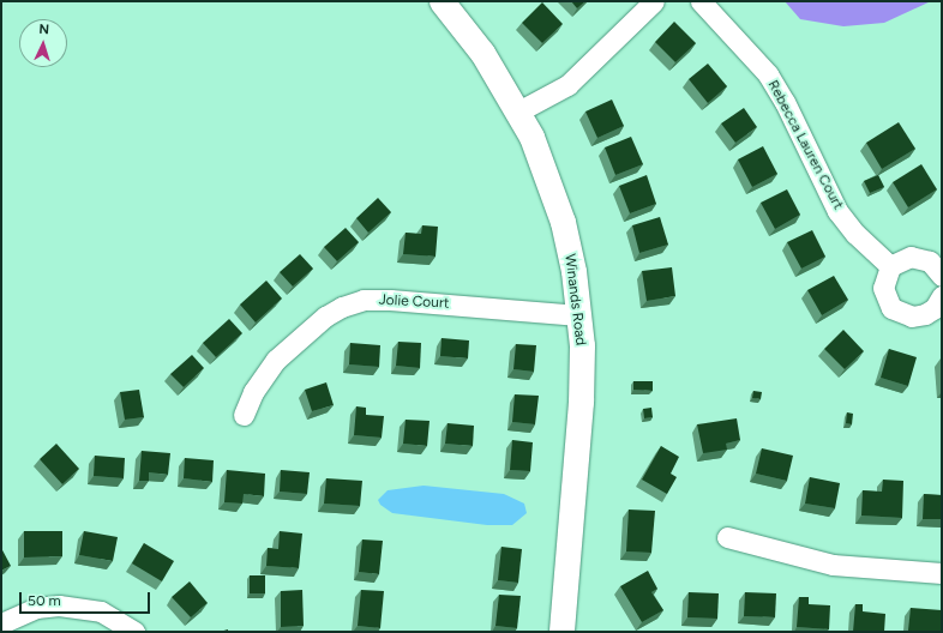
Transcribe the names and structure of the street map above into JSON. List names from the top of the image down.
{
  "streets": {
    "street": ["Rebecca Lauren Court", "Winands Road", "Jolie Court"]
  },
  "crossings": [
    ["Winands Road", "Jolie Court"]
  ],
  "scale_bar": "50 m",
  "north": "top"
}
